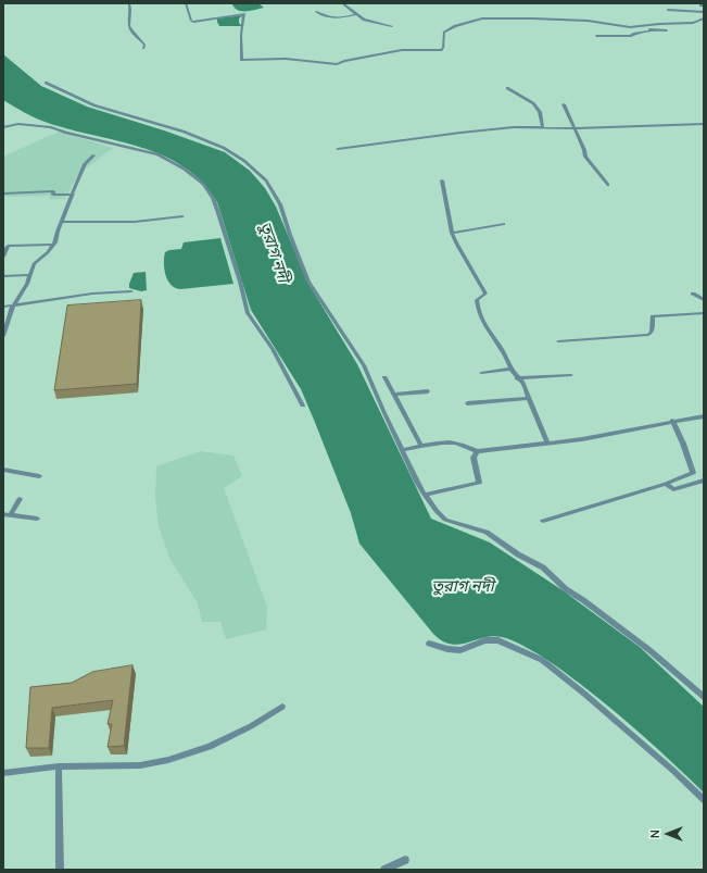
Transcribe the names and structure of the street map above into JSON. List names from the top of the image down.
{
  "water": ["তুরাগ নদী"],
  "north": "left"
}
